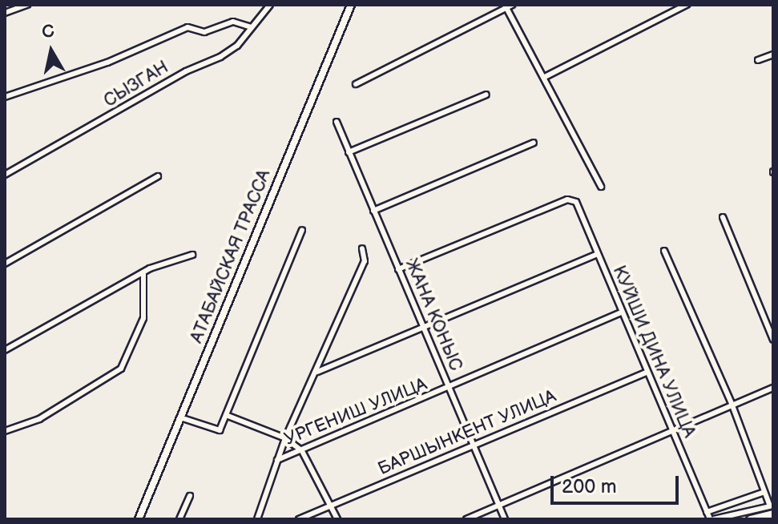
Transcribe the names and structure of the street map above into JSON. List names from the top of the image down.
{
  "streets": {
    "main road": ["АТАБАЙСКАЯ ТРАССА"],
    "street": [
      "СЫЗГАН",
      "ЖАНА КОНЫС",
      "КУЙШИ ДИНА УЛИЦА",
      "УРГЕНИШ УЛИЦА",
      "БАРШЫНКЕНТ УЛИЦА"
    ]
  },
  "crossings": [
    ["ЖАНА КОНЫС", "КУЙШИ ДИНА УЛИЦА"],
    ["ЖАНА КОНЫС", "УРГЕНИШ УЛИЦА"],
    ["ЖАНА КОНЫС", "БАРШЫНКЕНТ УЛИЦА"],
    ["КУЙШИ ДИНА УЛИЦА", "УРГЕНИШ УЛИЦА"],
    ["КУЙШИ ДИНА УЛИЦА", "БАРШЫНКЕНТ УЛИЦА"]
  ],
  "scale_bar": "200 m",
  "north": "top"
}
